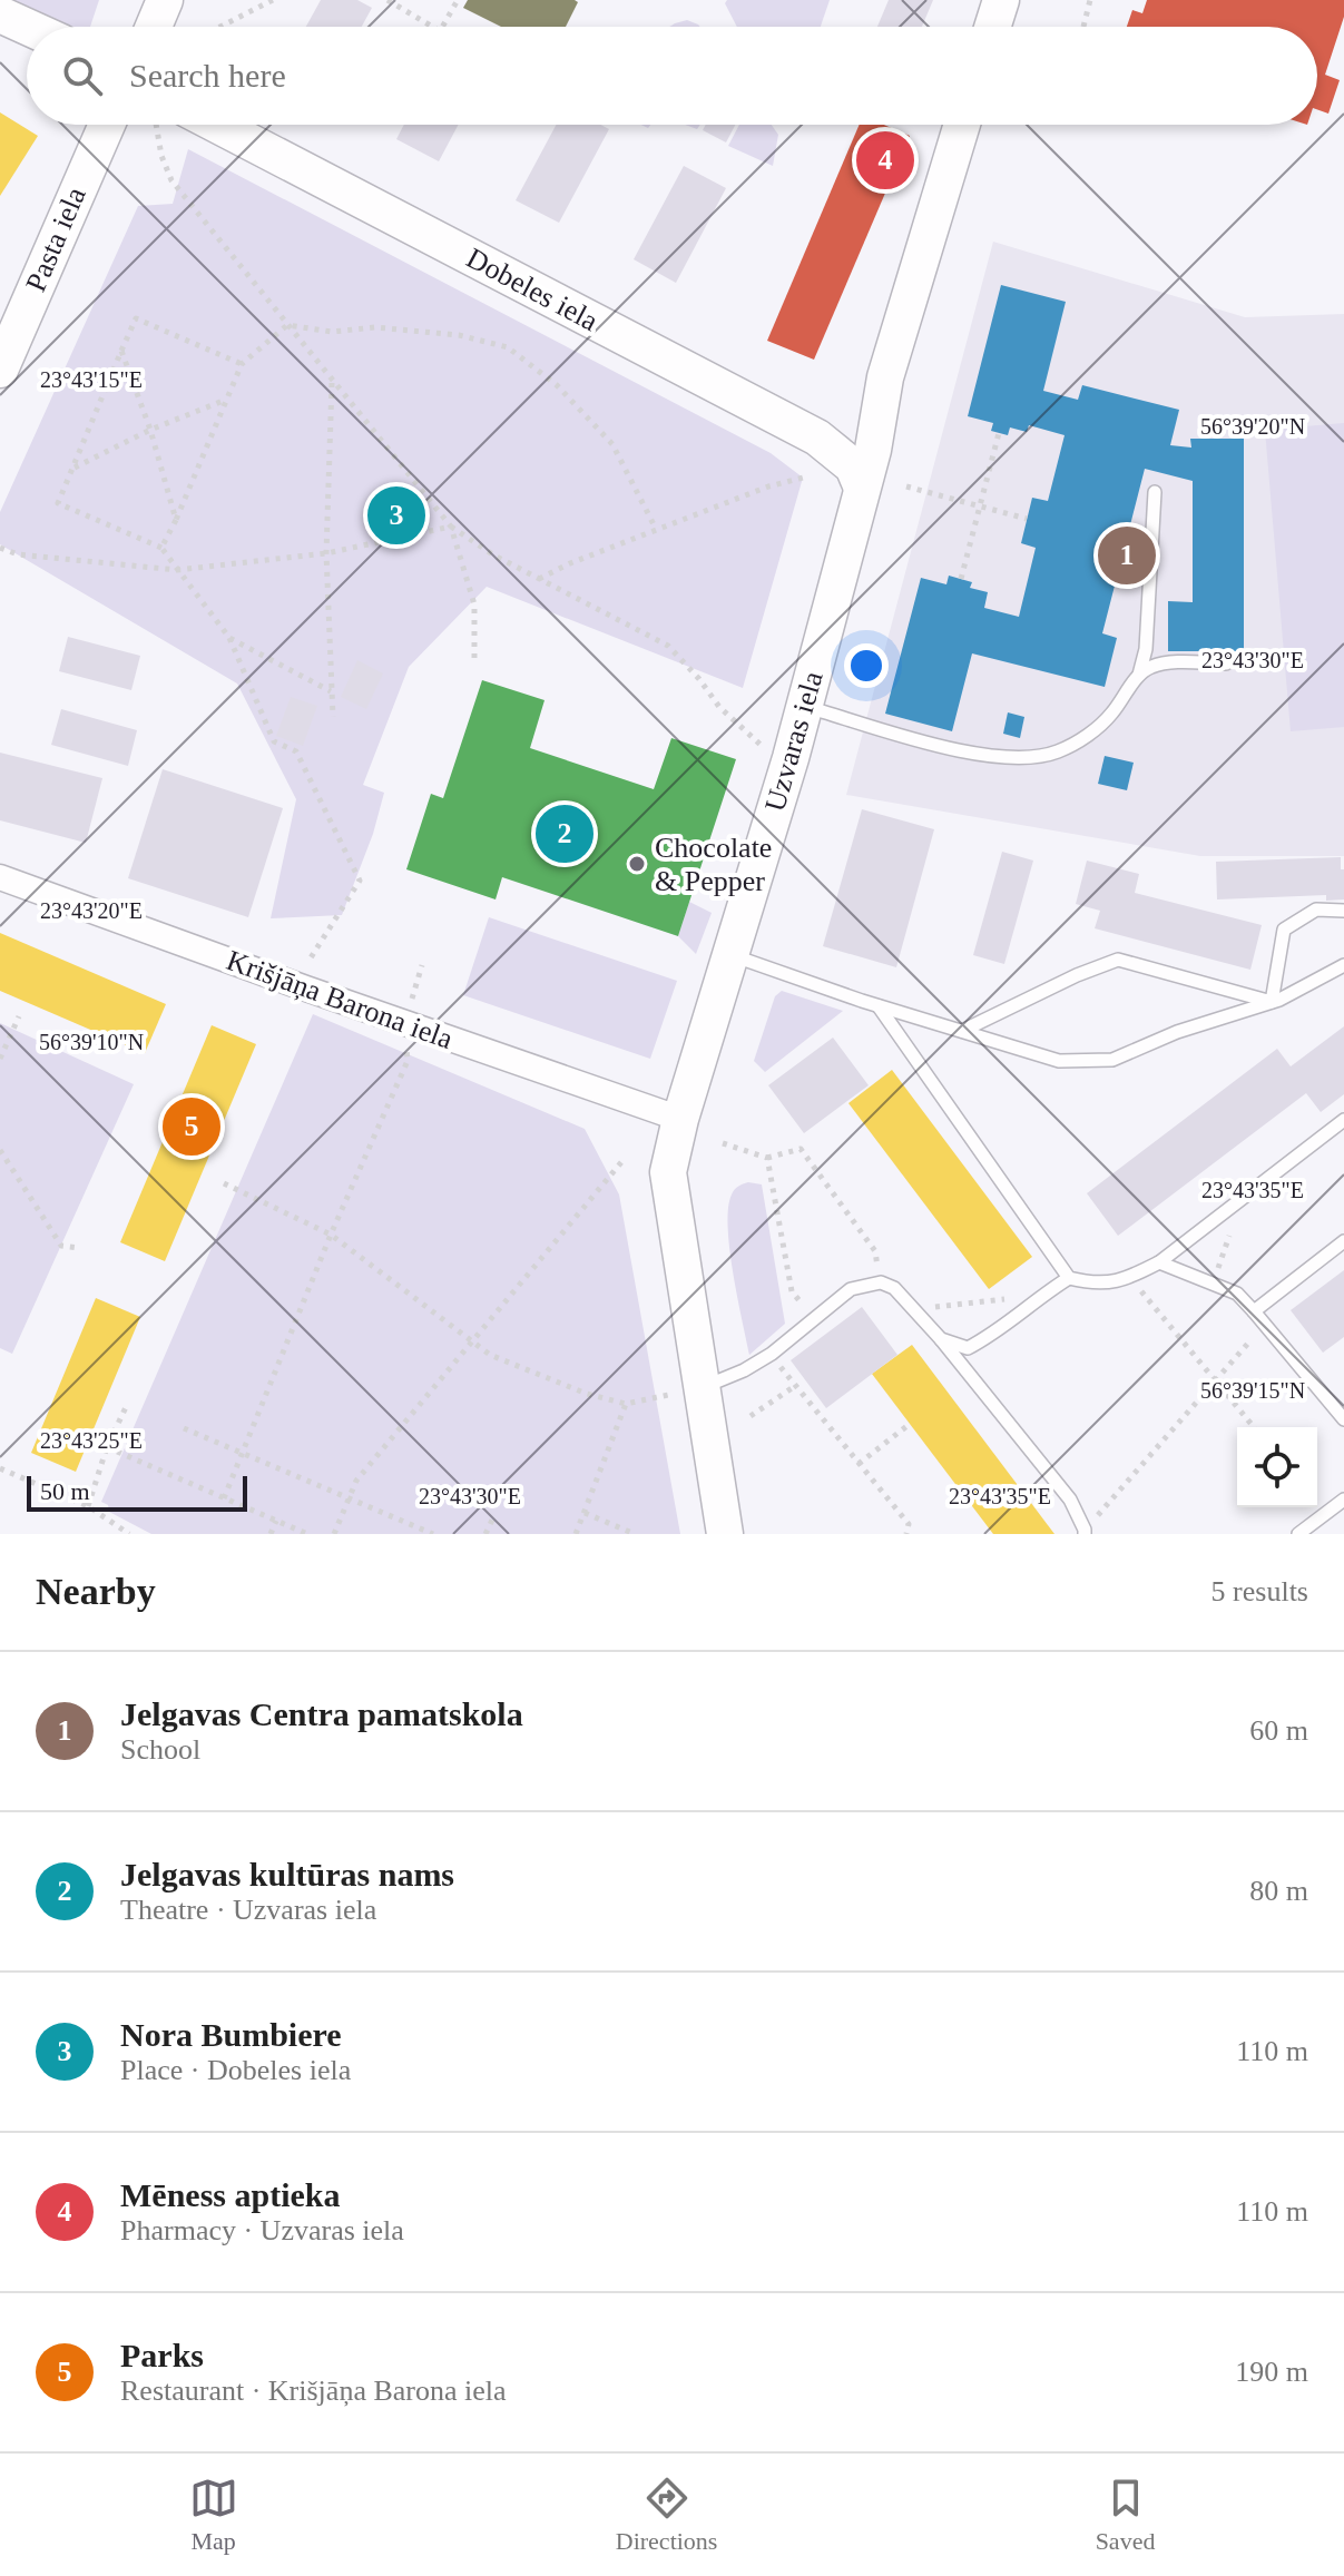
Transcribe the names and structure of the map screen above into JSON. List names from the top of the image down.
{
  "streets": {
    "main road": ["Pasta iela", "Dobeles iela", "Uzvaras iela"],
    "street": ["Krišjāņa Barona iela"]
  },
  "crossings": [
    ["Dobeles iela", "Uzvaras iela"],
    ["Uzvaras iela", "Krišjāņa Barona iela"]
  ],
  "places": ["Chocolate & Pepper"],
  "scale_bar": "50 m",
  "page": {
    "search": "Search here",
    "pins": [
      "4",
      "3",
      "1",
      "2",
      "5"
    ],
    "scale": "50 m",
    "heading": ["Nearby", "5 results"],
    "list": [
      {
        "mark": "1",
        "name": "Jelgavas Centra pamatskola",
        "note": "School",
        "value": "60 m"
      },
      {
        "mark": "2",
        "name": "Jelgavas kultūras nams",
        "note": "Theatre · Uzvaras iela",
        "value": "80 m"
      },
      {
        "mark": "3",
        "name": "Nora Bumbiere",
        "note": "Place · Dobeles iela",
        "value": "110 m"
      },
      {
        "mark": "4",
        "name": "Mēness aptieka",
        "note": "Pharmacy · Uzvaras iela",
        "value": "110 m"
      },
      {
        "mark": "5",
        "name": "Parks",
        "note": "Restaurant · Krišjāņa Barona iela",
        "value": "190 m"
      }
    ],
    "nav": ["Map", "Directions", "Saved"]
  },
  "coordinates": [
    "23°43'15\"E",
    "56°39'20\"N",
    "23°43'30\"E",
    "23°43'20\"E",
    "56°39'10\"N",
    "23°43'35\"E",
    "56°39'15\"N",
    "23°43'25\"E"
  ]
}
